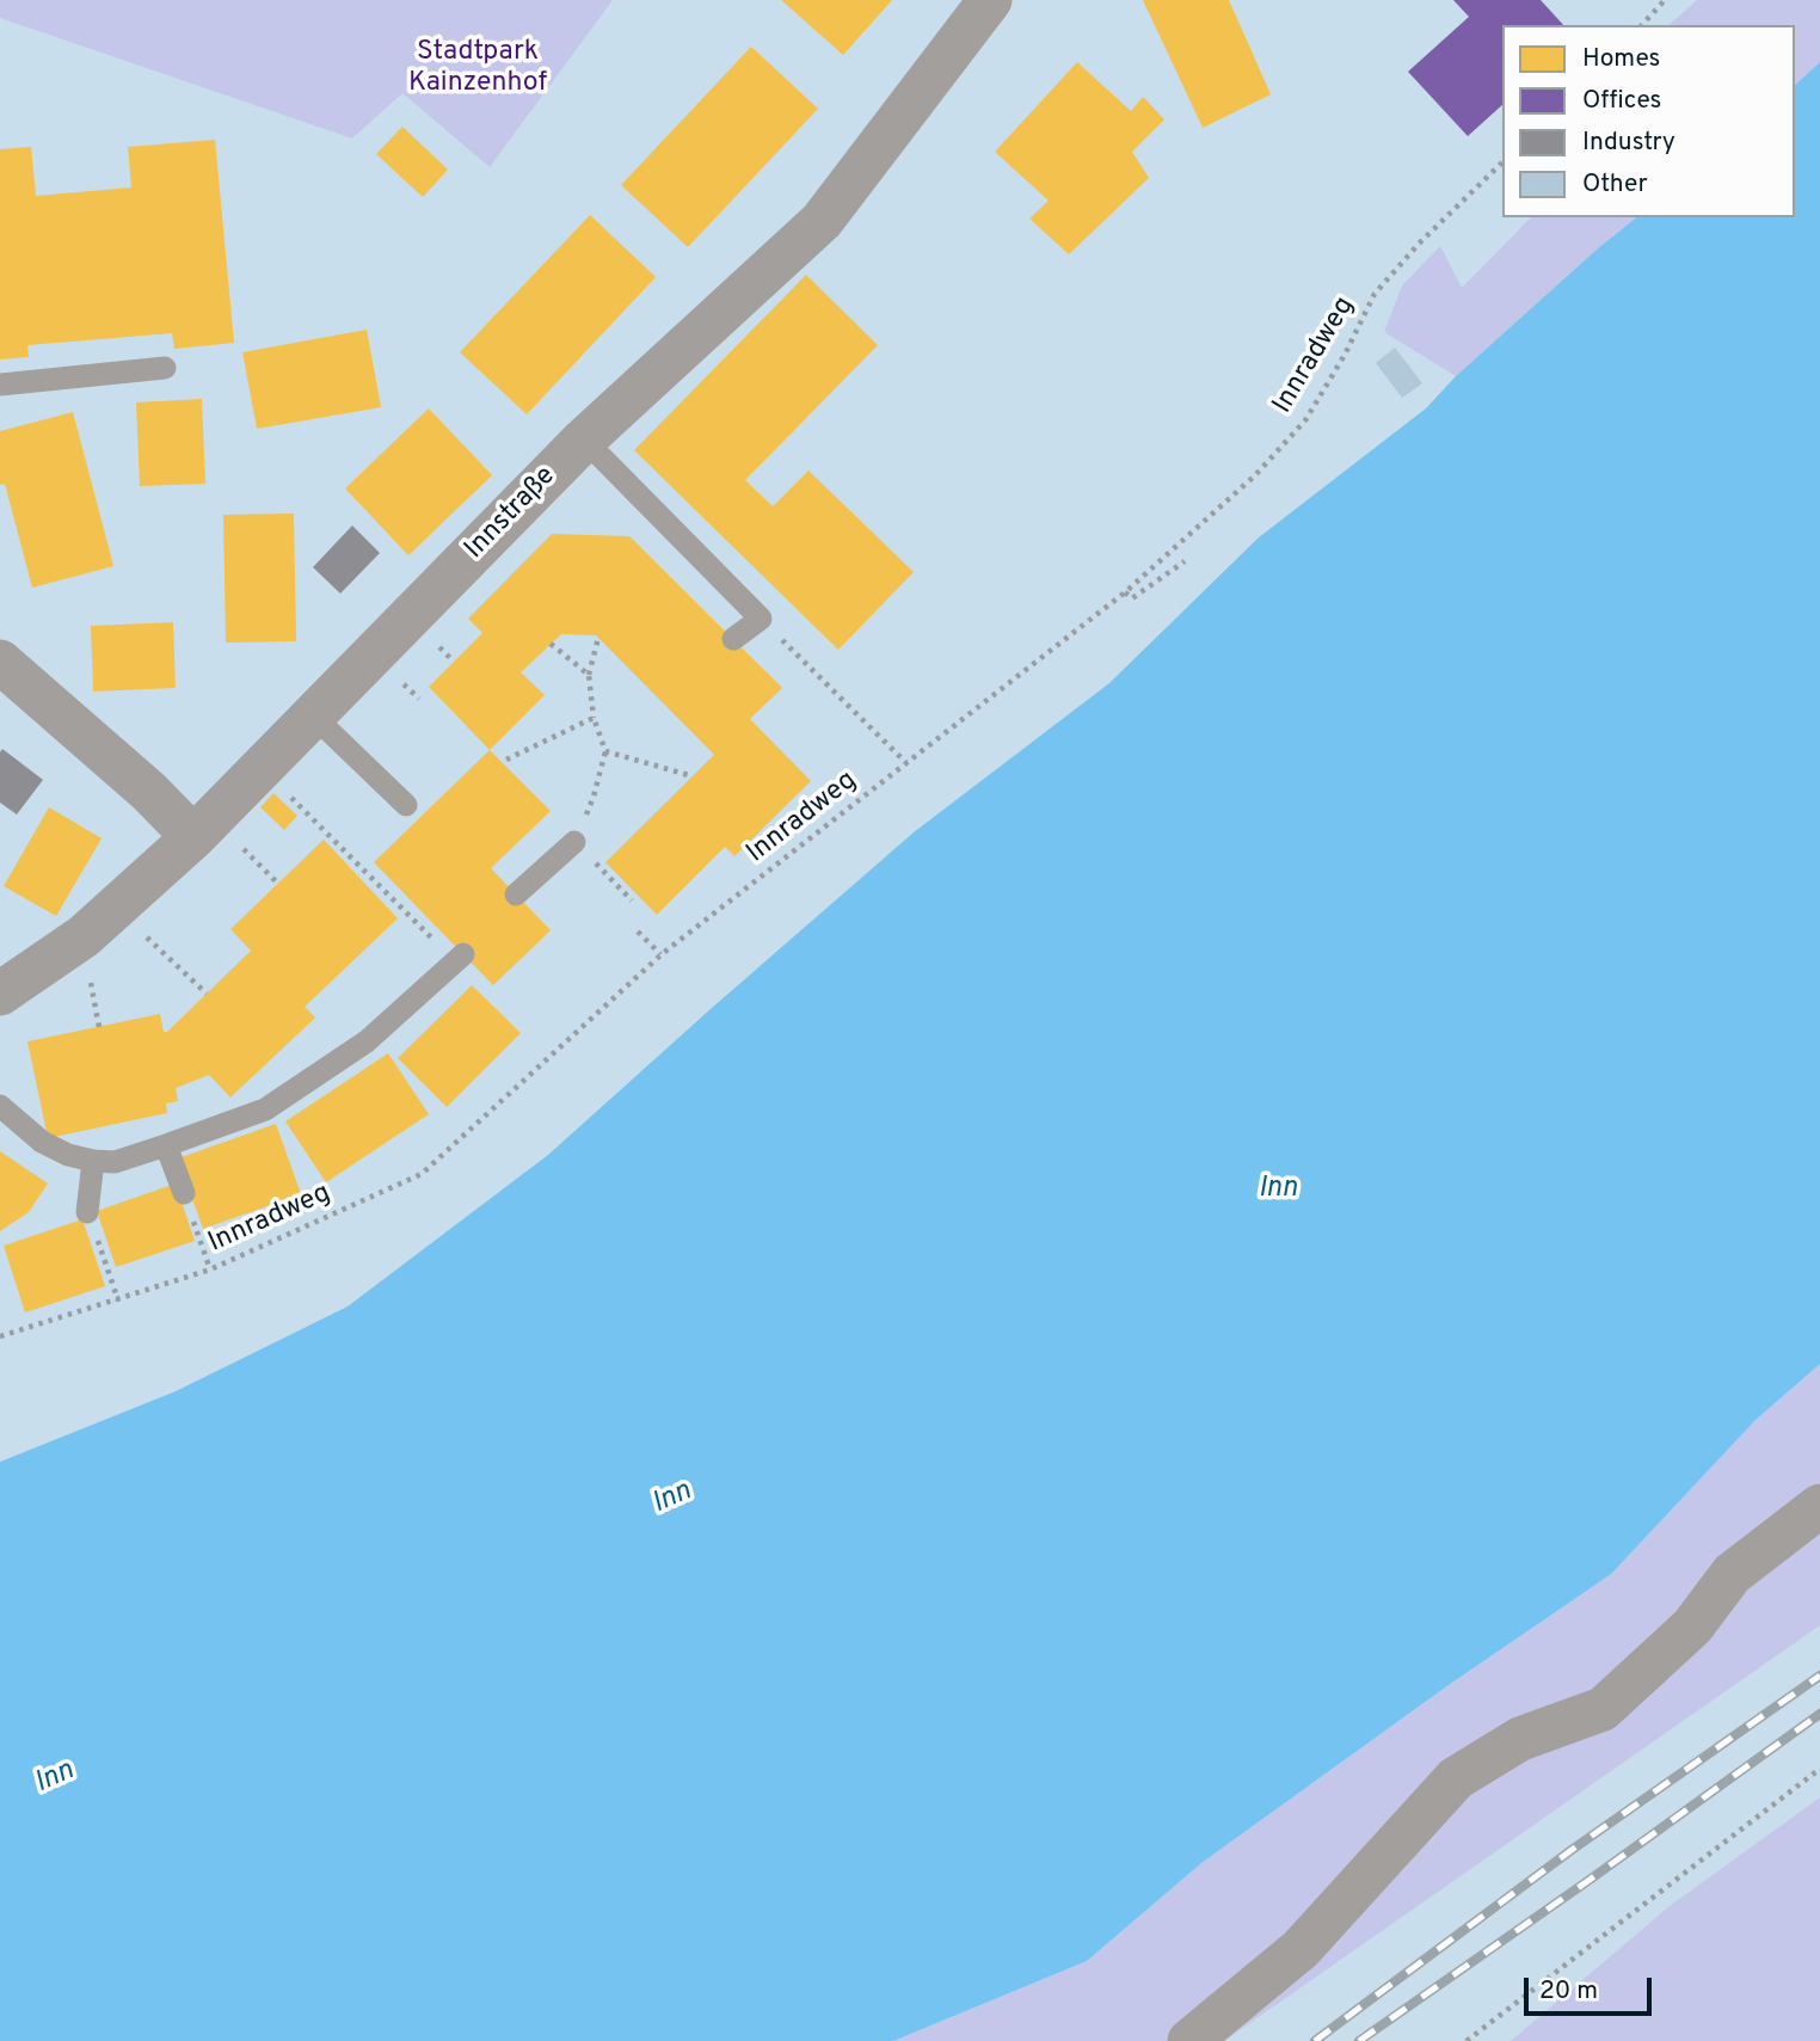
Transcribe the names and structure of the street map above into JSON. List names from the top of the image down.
{
  "streets": {
    "street": ["Innstraße"],
    "path": ["Innradweg"]
  },
  "water": ["Inn"],
  "parks": ["Stadtpark Kainzenhof"],
  "legend": [
    "Homes",
    "Offices",
    "Industry",
    "Other"
  ],
  "scale_bar": "20 m"
}
